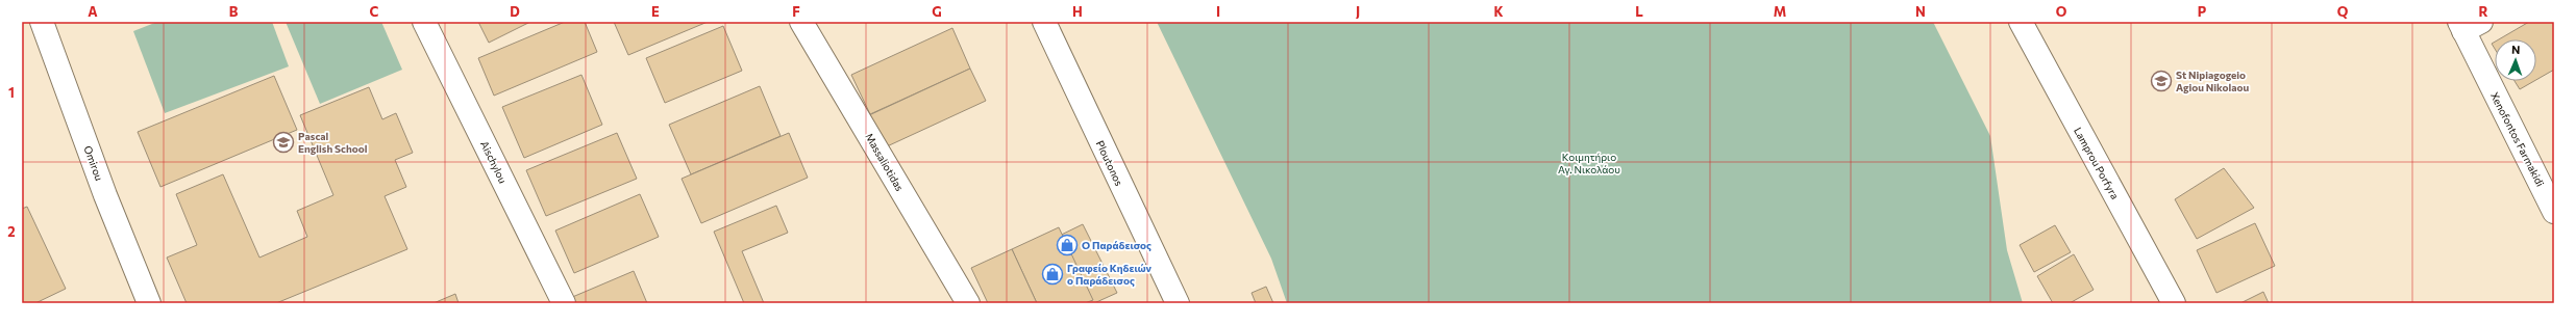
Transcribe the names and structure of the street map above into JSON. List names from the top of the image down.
{
  "streets": {
    "street": [
      "Xenofontos Farmakidi",
      "Aischylou",
      "Massaliotidas",
      "Omirou",
      "Ploutonos",
      "Lamprou Porfyra"
    ]
  },
  "parks": ["Κοιμητήριο Αγ. Νικολάου"],
  "places": {
    "school or university": ["St Nipiagogeio Agiou Nikolaou", "Pascal English School"],
    "shop": ["Ο Παράδεισος", "Γραφείο Κηδειών ο Παράδεισος"]
  },
  "north": "top",
  "grid": {
    "columns": [
      "A",
      "B",
      "C",
      "D",
      "E",
      "F",
      "G",
      "H",
      "I",
      "J",
      "K",
      "L",
      "M",
      "N",
      "O",
      "P",
      "Q",
      "R"
    ],
    "rows": ["1", "2"]
  }
}
